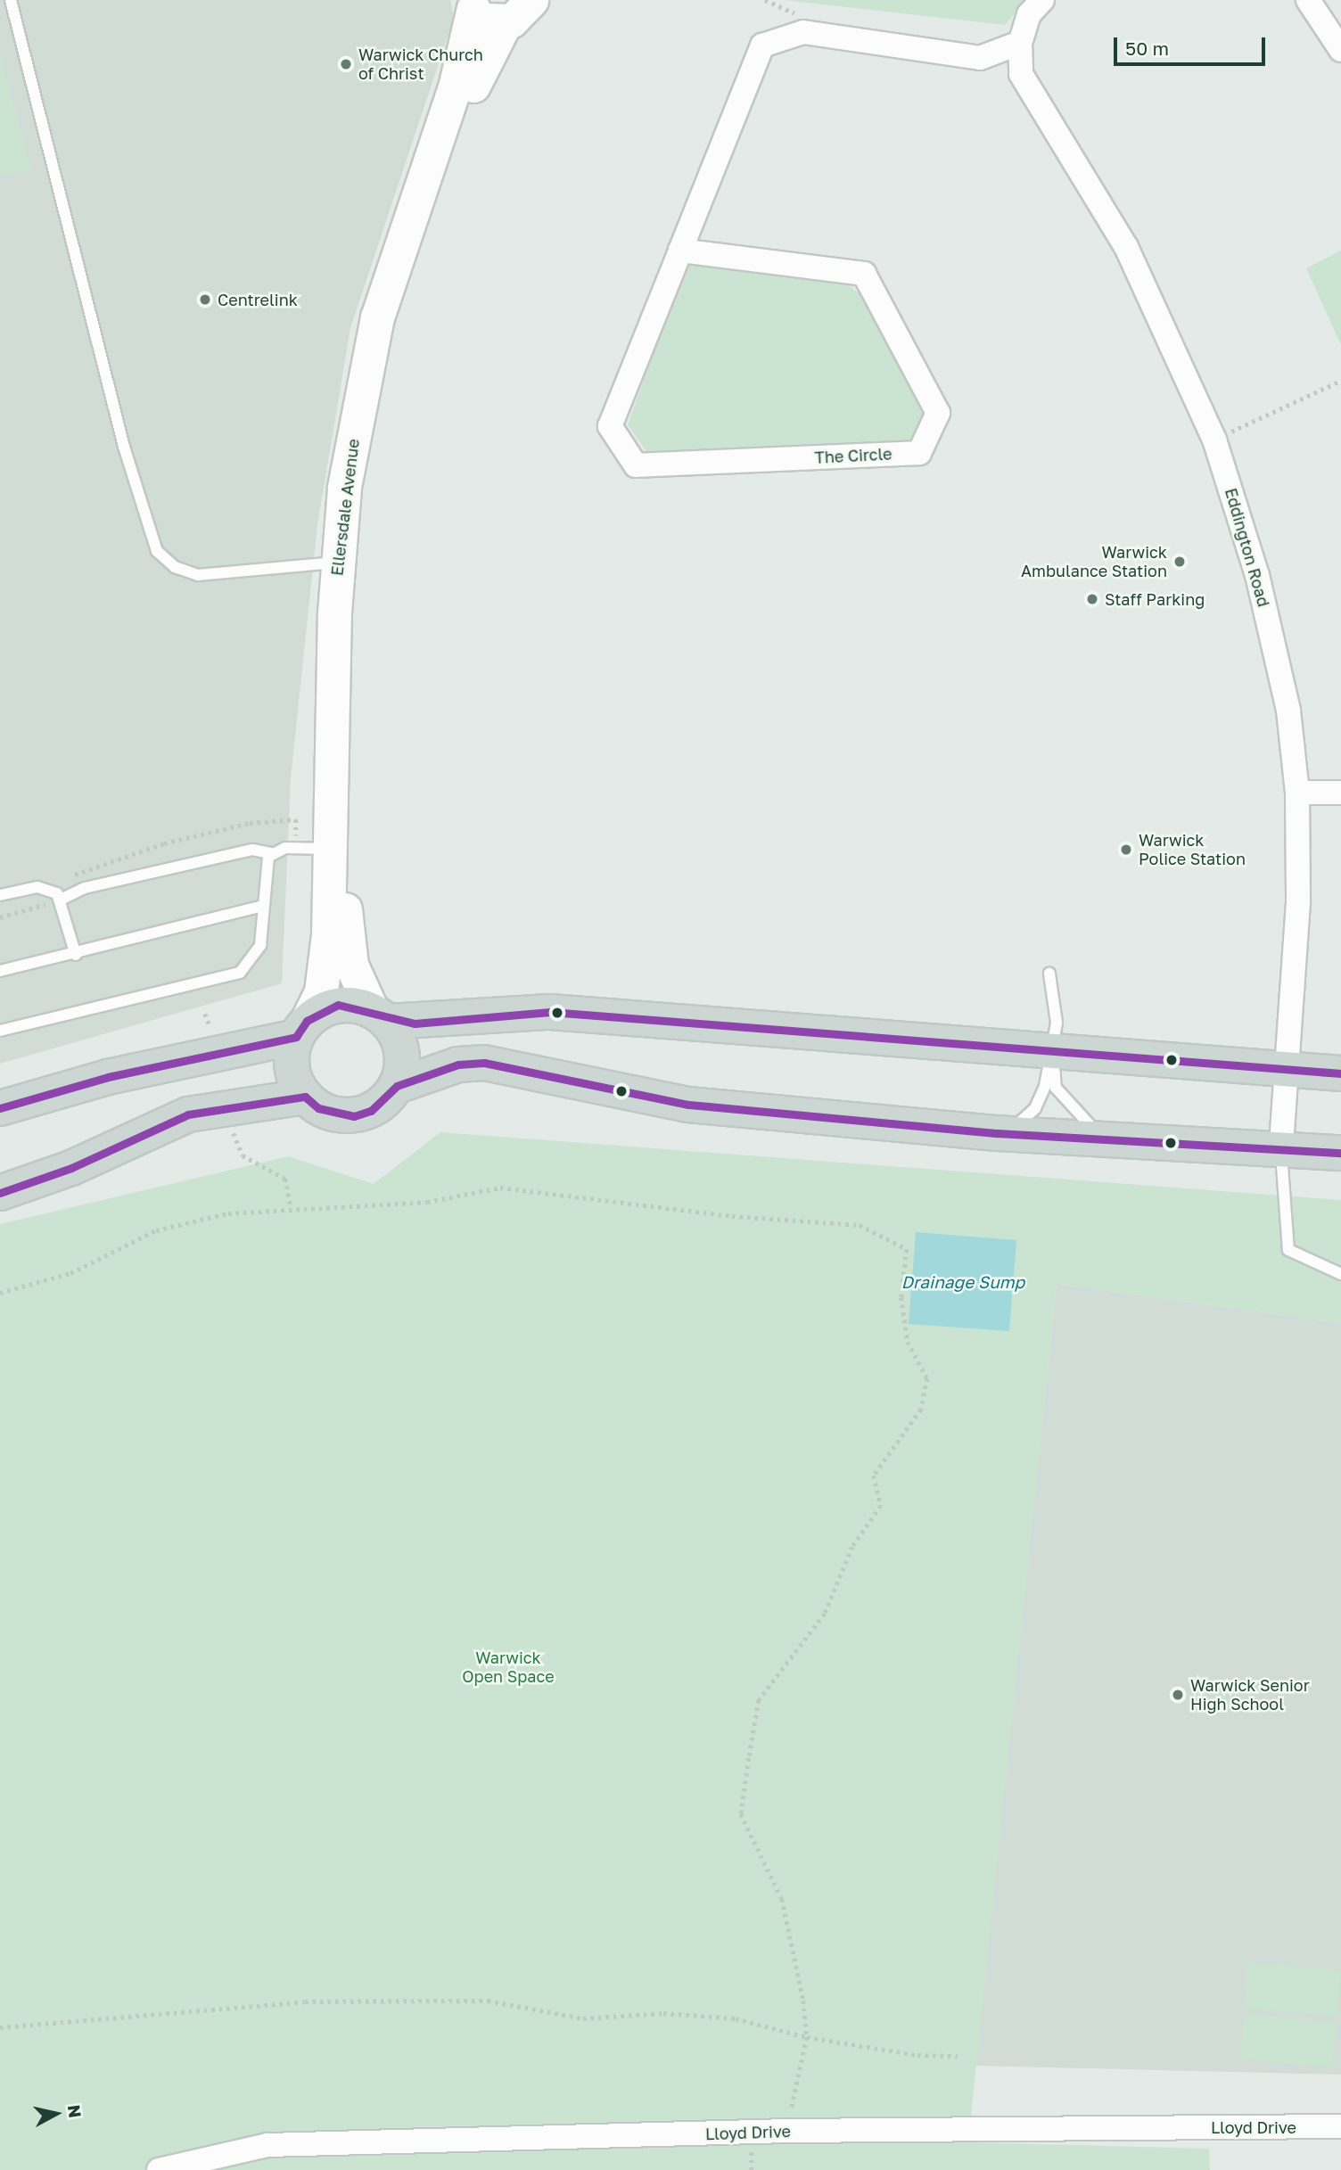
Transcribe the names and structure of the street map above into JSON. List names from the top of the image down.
{
  "streets": {
    "street": [
      "The Circle",
      "Ellersdale Avenue",
      "Eddington Road",
      "Lloyd Drive"
    ]
  },
  "crossings": [
    ["The Circle", "Eddington Road"]
  ],
  "water": ["Drainage Sump"],
  "parks": ["Warwick Open Space"],
  "places": [
    "Warwick Church of Christ",
    "Centrelink",
    "Warwick Ambulance Station",
    "Staff Parking",
    "Warwick Police Station",
    "Warwick Senior High School"
  ],
  "scale_bar": "50 m",
  "north": "right"
}
